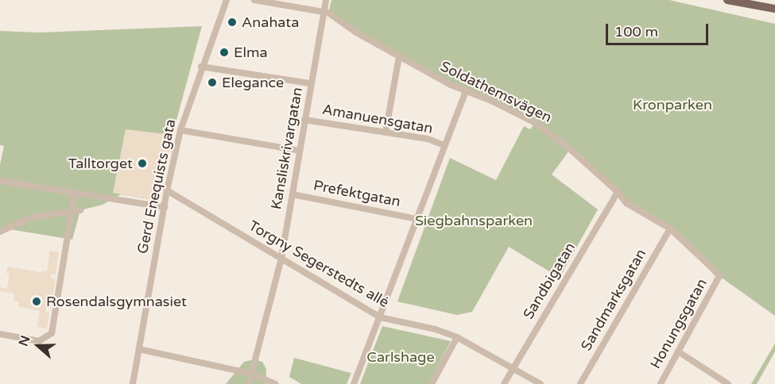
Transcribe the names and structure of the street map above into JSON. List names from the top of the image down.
{
  "streets": {
    "street": [
      "Soldathemsvägen",
      "Amanuensgatan",
      "Kansliskrivargatan",
      "Gerd Enequists gata",
      "Prefektgatan",
      "Torgny Segerstedts allé",
      "Sandbigatan",
      "Sandmarksgatan",
      "Honungsgatan"
    ]
  },
  "crossings": [
    ["Soldathemsvägen", "Kansliskrivargatan"],
    ["Soldathemsvägen", "Sandbigatan"],
    ["Soldathemsvägen", "Sandmarksgatan"],
    ["Soldathemsvägen", "Honungsgatan"],
    ["Amanuensgatan", "Kansliskrivargatan"],
    ["Kansliskrivargatan", "Prefektgatan"],
    ["Kansliskrivargatan", "Torgny Segerstedts allé"],
    ["Gerd Enequists gata", "Torgny Segerstedts allé"],
    ["Torgny Segerstedts allé", "Sandbigatan"]
  ],
  "parks": ["Kronparken", "Siegbahnsparken", "Carlshage"],
  "places": [
    "Anahata",
    "Elma",
    "Elegance",
    "Talltorget",
    "Rosendalsgymnasiet"
  ],
  "scale_bar": "100 m",
  "north": "left"
}
